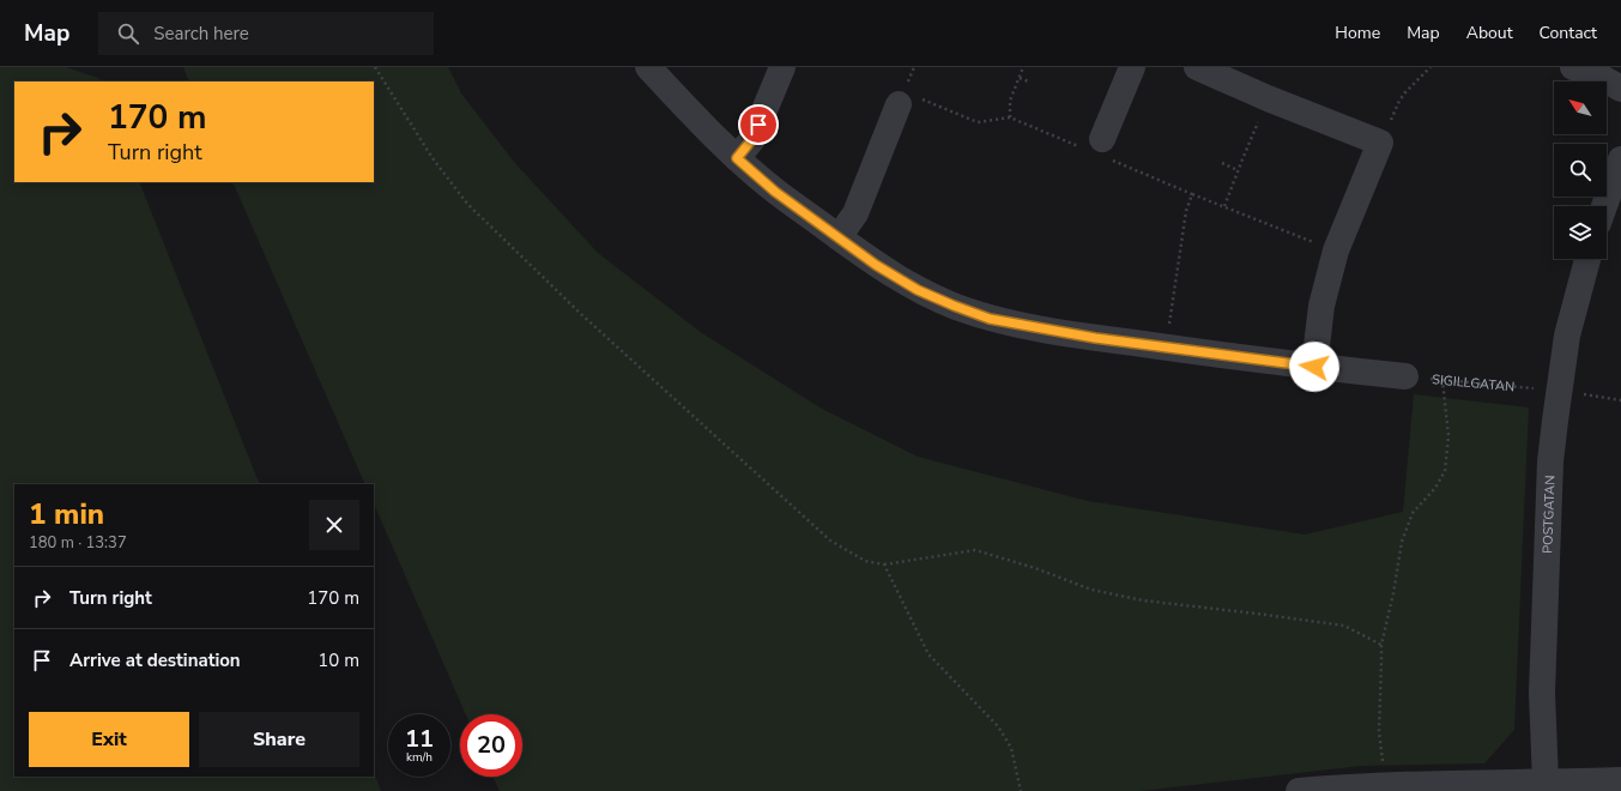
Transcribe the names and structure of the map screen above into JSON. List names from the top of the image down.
{
  "streets": {
    "street": ["POSTGATAN"],
    "path": ["SIGILLGATAN"]
  },
  "north": "top left",
  "page": {
    "header": "Map",
    "search": "Search here",
    "nav": [
      "Home",
      "Map",
      "About",
      "Contact"
    ],
    "turn": ["170 m", "Turn right"],
    "heading": ["1 min", "180 m · 13:37"],
    "list": [
      {
        "name": "Turn right",
        "value": "170 m"
      },
      {
        "name": "Arrive at destination",
        "value": "10 m"
      }
    ],
    "buttons": ["Exit", "Share"],
    "speed": "11 km/h",
    "limit": "20"
  }
}
